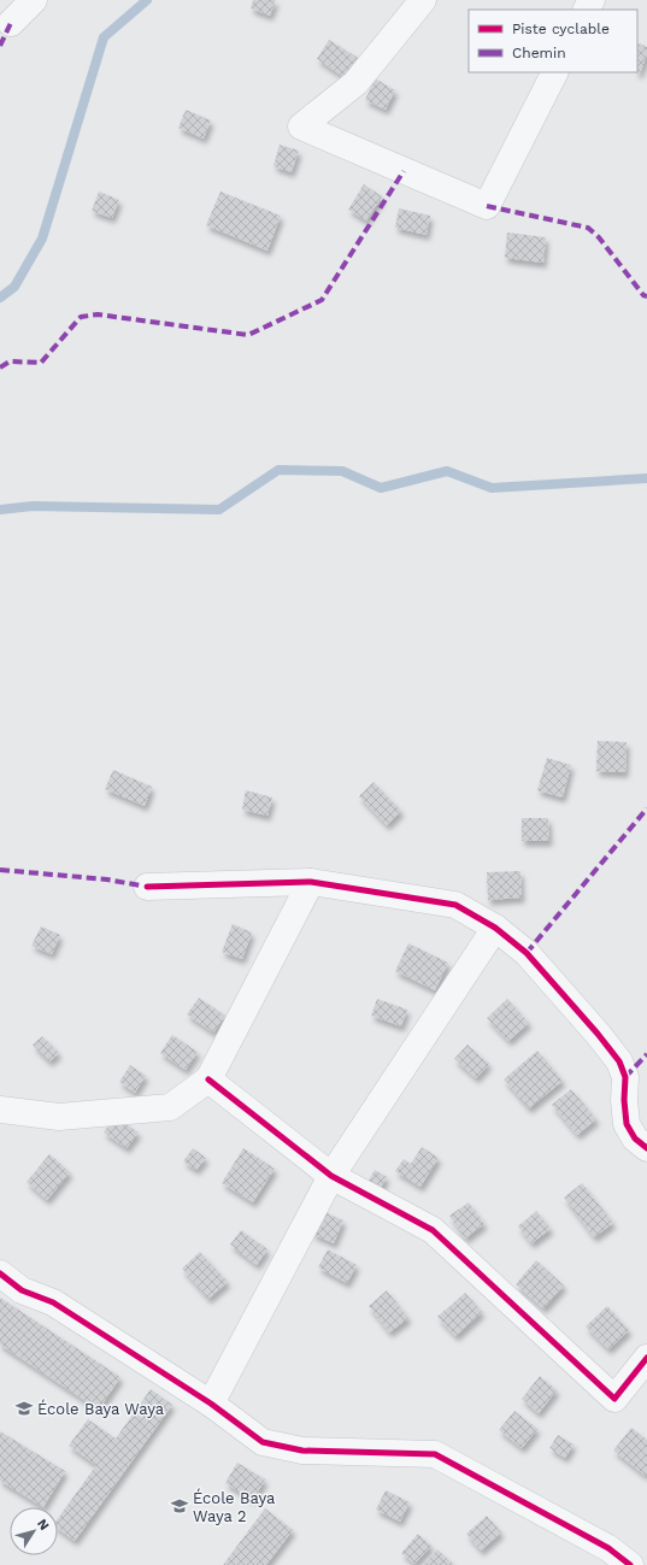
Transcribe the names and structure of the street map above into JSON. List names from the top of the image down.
{
  "places": {
    "school or university": ["École Baya Waya", "École Baya Waya 2"]
  },
  "legend": ["Piste cyclable", "Chemin"],
  "north": "top right"
}
